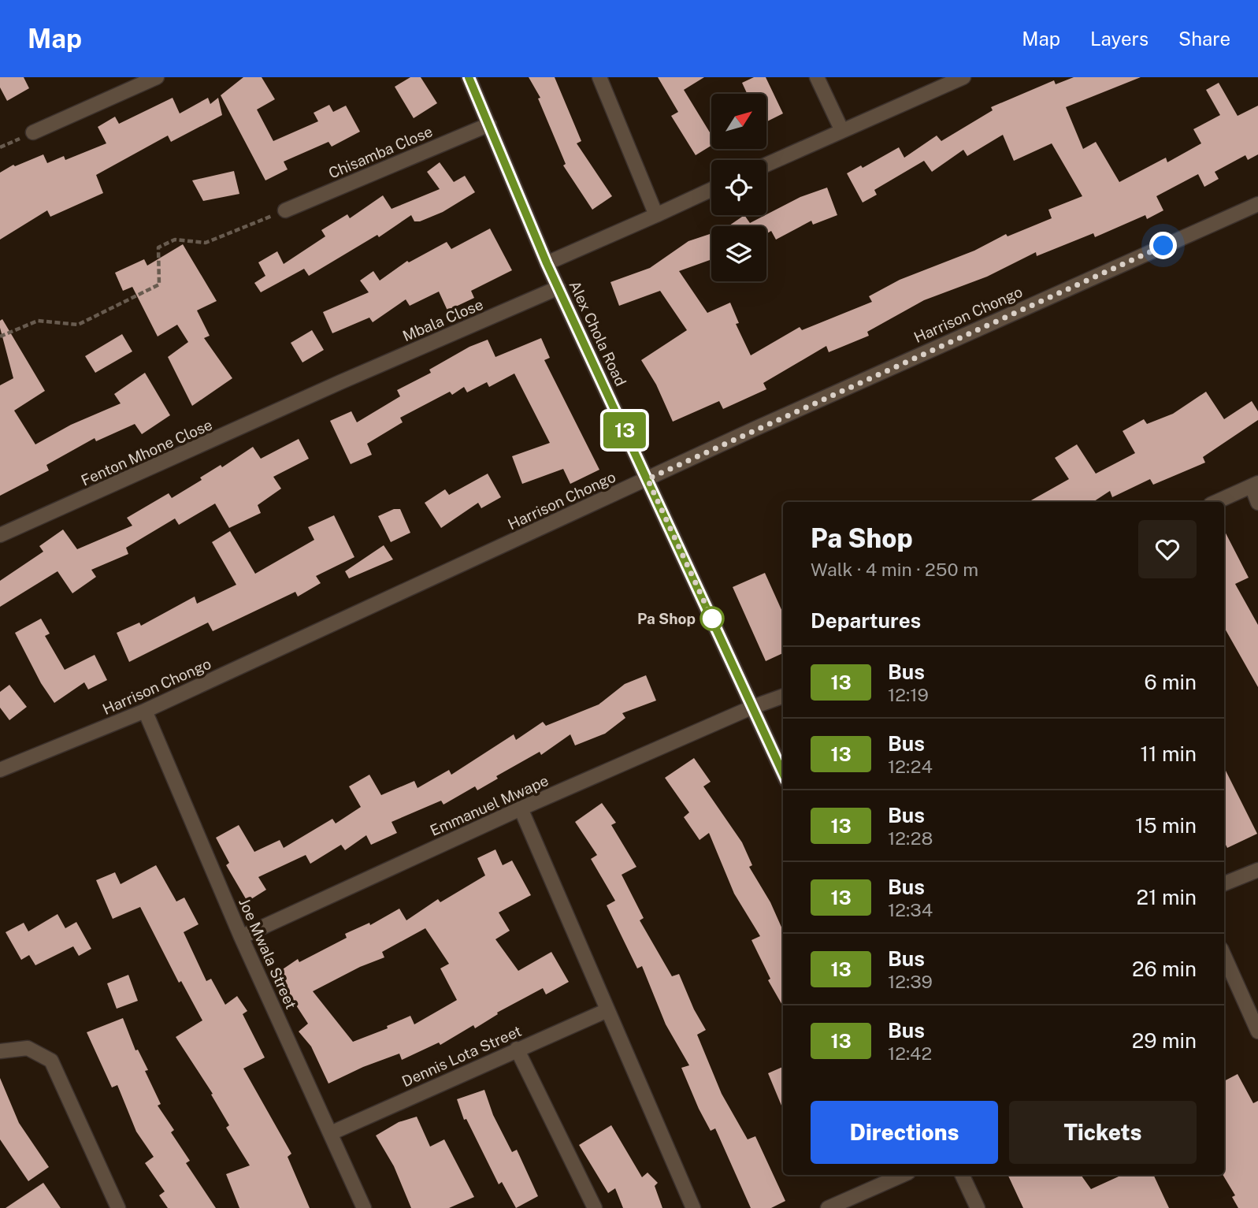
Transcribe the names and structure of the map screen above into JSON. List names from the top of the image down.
{
  "streets": {
    "street": [
      "Chisamba Close",
      "Harrison Chongo",
      "Mbala Close",
      "Alex Chola Road",
      "Fenton Mhone Close",
      "Emmanuel Mwape",
      "Joe Mwala Street",
      "Dennis Lota Street"
    ]
  },
  "crossings": [
    ["Chisamba Close", "Alex Chola Road"],
    ["Harrison Chongo", "Alex Chola Road"],
    ["Harrison Chongo", "Joe Mwala Street"],
    ["Mbala Close", "Alex Chola Road"],
    ["Mbala Close", "Fenton Mhone Close"],
    ["Alex Chola Road", "Emmanuel Mwape"],
    ["Emmanuel Mwape", "Joe Mwala Street"],
    ["Joe Mwala Street", "Dennis Lota Street"]
  ],
  "places": ["Pa Shop"],
  "lines": ["bus line 13"],
  "north": "top right",
  "page": {
    "header": "Map",
    "nav": ["Map", "Layers", "Share"],
    "on_map": "13",
    "heading": [
      ["Pa Shop", "Walk · 4 min · 250 m"],
      "Departures"
    ],
    "list": [
      {
        "mark": "13",
        "name": "Bus",
        "note": "12:19",
        "value": "6 min"
      },
      {
        "mark": "13",
        "name": "Bus",
        "note": "12:24",
        "value": "11 min"
      },
      {
        "mark": "13",
        "name": "Bus",
        "note": "12:28",
        "value": "15 min"
      },
      {
        "mark": "13",
        "name": "Bus",
        "note": "12:34",
        "value": "21 min"
      },
      {
        "mark": "13",
        "name": "Bus",
        "note": "12:39",
        "value": "26 min"
      },
      {
        "mark": "13",
        "name": "Bus",
        "note": "12:42",
        "value": "29 min"
      }
    ],
    "buttons": ["Directions", "Tickets"]
  }
}
